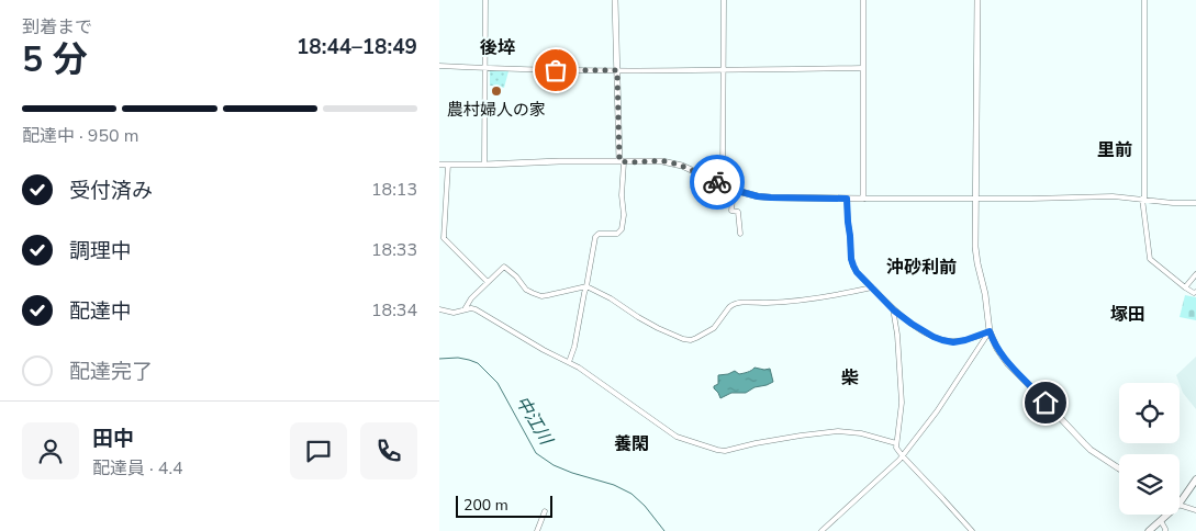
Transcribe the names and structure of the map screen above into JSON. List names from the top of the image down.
{
  "districts": [
    "後埣",
    "里前",
    "沖砂利前",
    "塚田",
    "柴",
    "養閑"
  ],
  "water": ["中江川"],
  "places": ["農村婦人の家"],
  "scale_bar": "200 m",
  "page": {
    "heading": ["5 分", "到着まで", "18:44–18:49"],
    "panel": ["田中", "配達員 · 4.4"],
    "bar": "配達中 · 950 m",
    "list": [
      ["受付済み", "18:13"],
      ["調理中", "18:33"],
      ["配達中", "18:34"],
      "配達完了"
    ],
    "scale": "200 m"
  }
}
